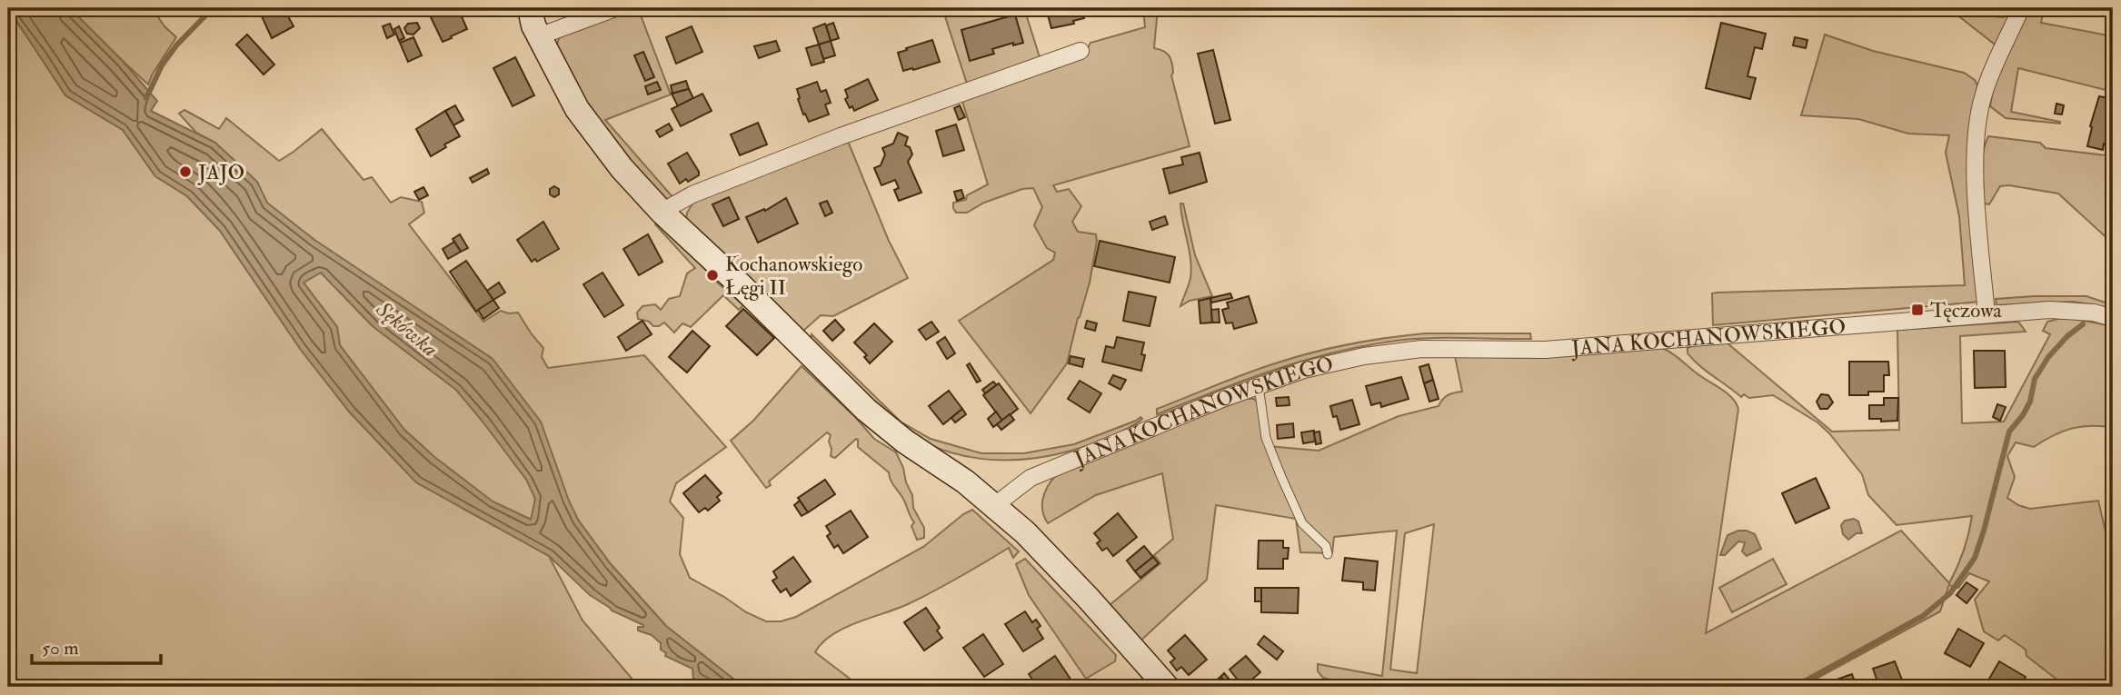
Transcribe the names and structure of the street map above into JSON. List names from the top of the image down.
{
  "streets": {
    "street": ["JANA KOCHANOWSKIEGO"]
  },
  "water": ["Sękówka"],
  "places": {
    "other": ["JAJO", "Kochanowskiego Łęgi II"],
    "transit": ["Tęczowa"]
  },
  "scale_bar": "50 m"
}
